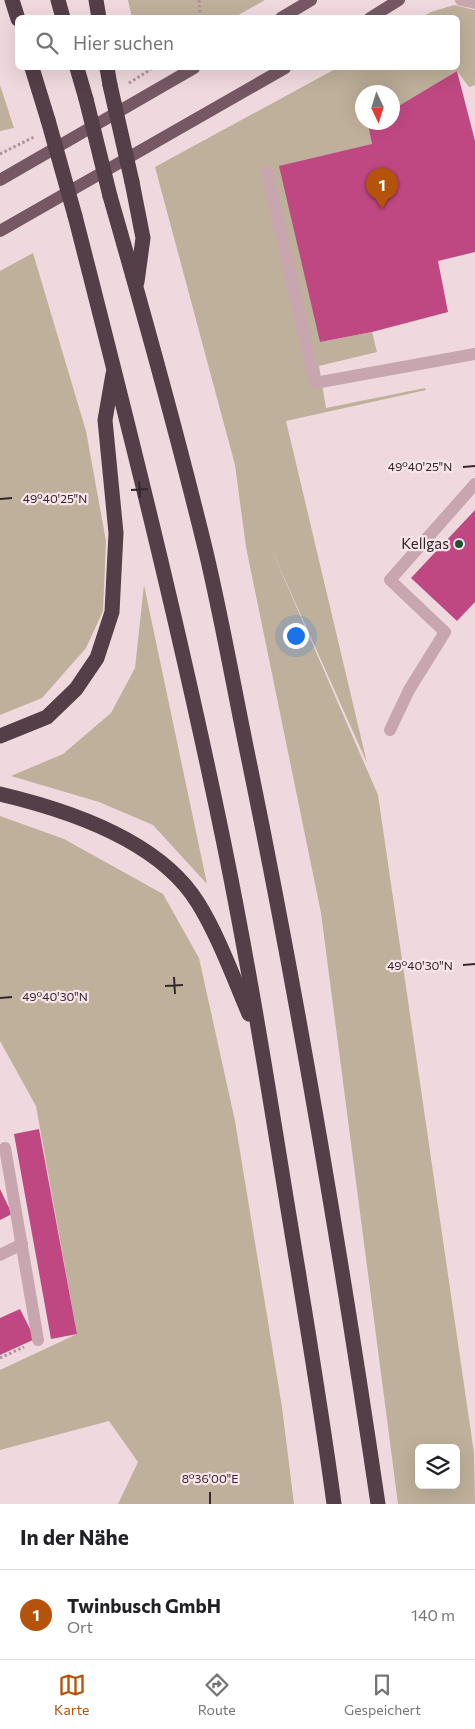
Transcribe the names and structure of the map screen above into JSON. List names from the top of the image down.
{
  "places": ["Kellgas"],
  "north": "bottom",
  "page": {
    "search": "Hier suchen",
    "pins": "1",
    "heading": "In der Nähe",
    "list": [
      {
        "mark": "1",
        "name": "Twinbusch GmbH",
        "note": "Ort",
        "value": "140 m"
      }
    ],
    "nav": ["Karte", "Route", "Gespeichert"]
  },
  "coordinates": ["49°40'25\"N", "49°40'30\"N", "8°36'00\"E"]
}
